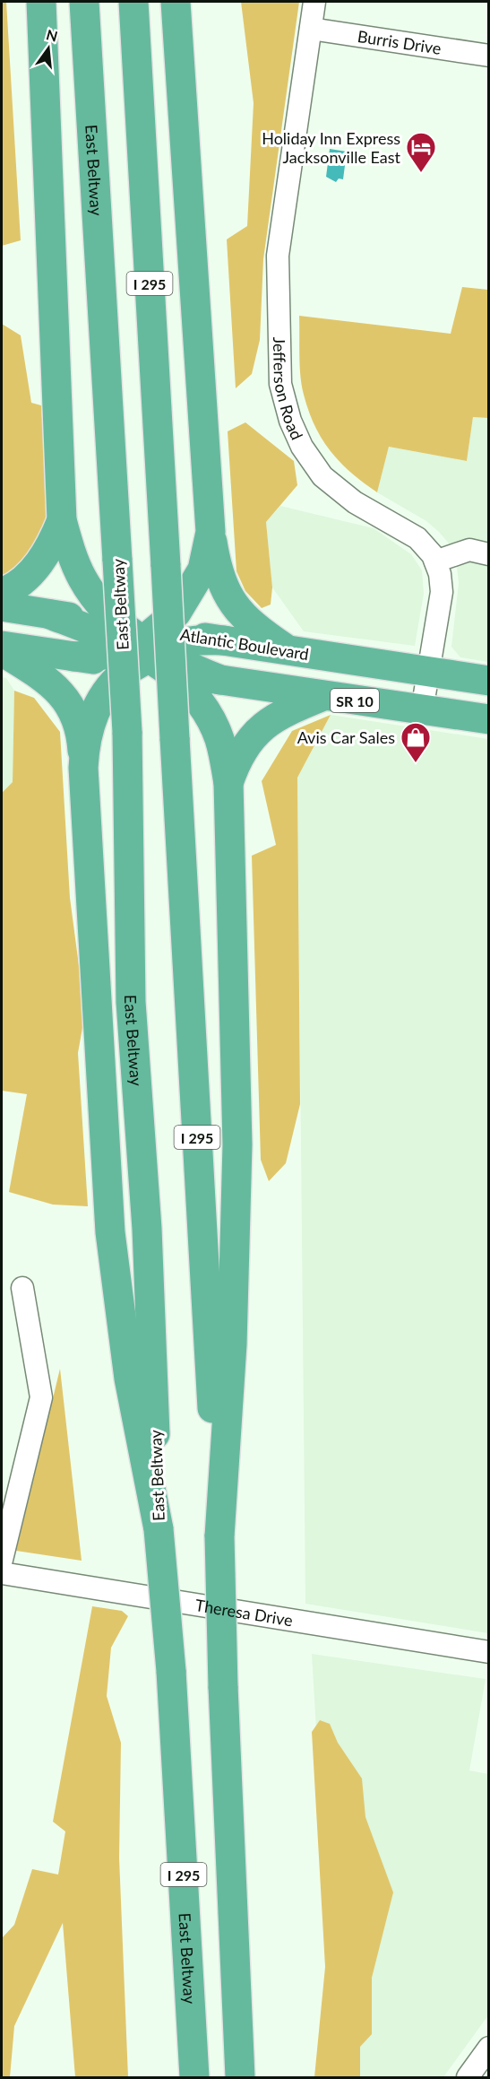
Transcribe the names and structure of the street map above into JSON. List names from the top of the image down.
{
  "streets": {
    "highway": [
      "East Beltway",
      "I 295",
      "Atlantic Boulevard",
      "SR 10"
    ],
    "street": ["Burris Drive", "Jefferson Road", "Theresa Drive"]
  },
  "crossings": [
    ["Burris Drive", "Jefferson Road"],
    ["Jefferson Road", "Atlantic Boulevard"],
    ["Jefferson Road", "SR 10"],
    ["Atlantic Boulevard", "SR 10"]
  ],
  "places": {
    "hotel": ["Holiday Inn Express Jacksonville East"],
    "shop": ["Avis Car Sales"]
  },
  "north": "top"
}
